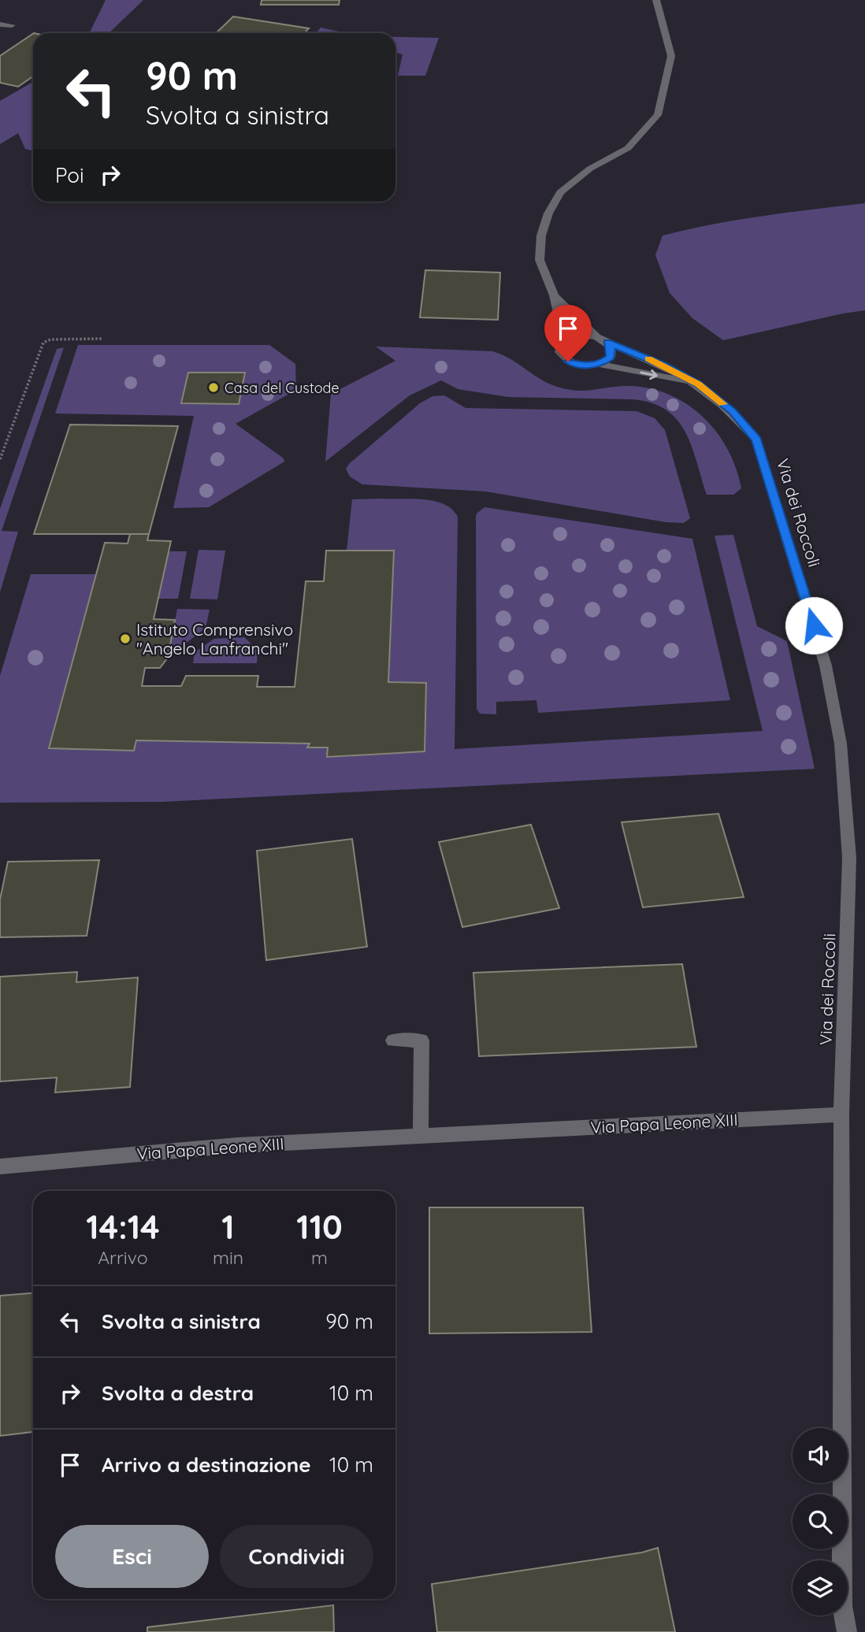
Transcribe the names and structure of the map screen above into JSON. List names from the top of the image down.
{
  "streets": {
    "street": ["Via dei Roccoli", "Via Papa Leone XIII"]
  },
  "crossings": [
    ["Via dei Roccoli", "Via Papa Leone XIII"]
  ],
  "places": ["Casa del Custode", "Istituto Comprensivo \"Angelo Lanfranchi\""],
  "page": {
    "turn": ["90 m", "Svolta a sinistra"],
    "then": "Poi",
    "eta": [
      "14:14",
      "Arrivo",
      "1",
      "min",
      "110",
      "m"
    ],
    "list": [
      {
        "name": "Svolta a sinistra",
        "value": "90 m"
      },
      {
        "name": "Svolta a destra",
        "value": "10 m"
      },
      {
        "name": "Arrivo a destinazione",
        "value": "10 m"
      }
    ],
    "buttons": ["Esci", "Condividi"]
  }
}
